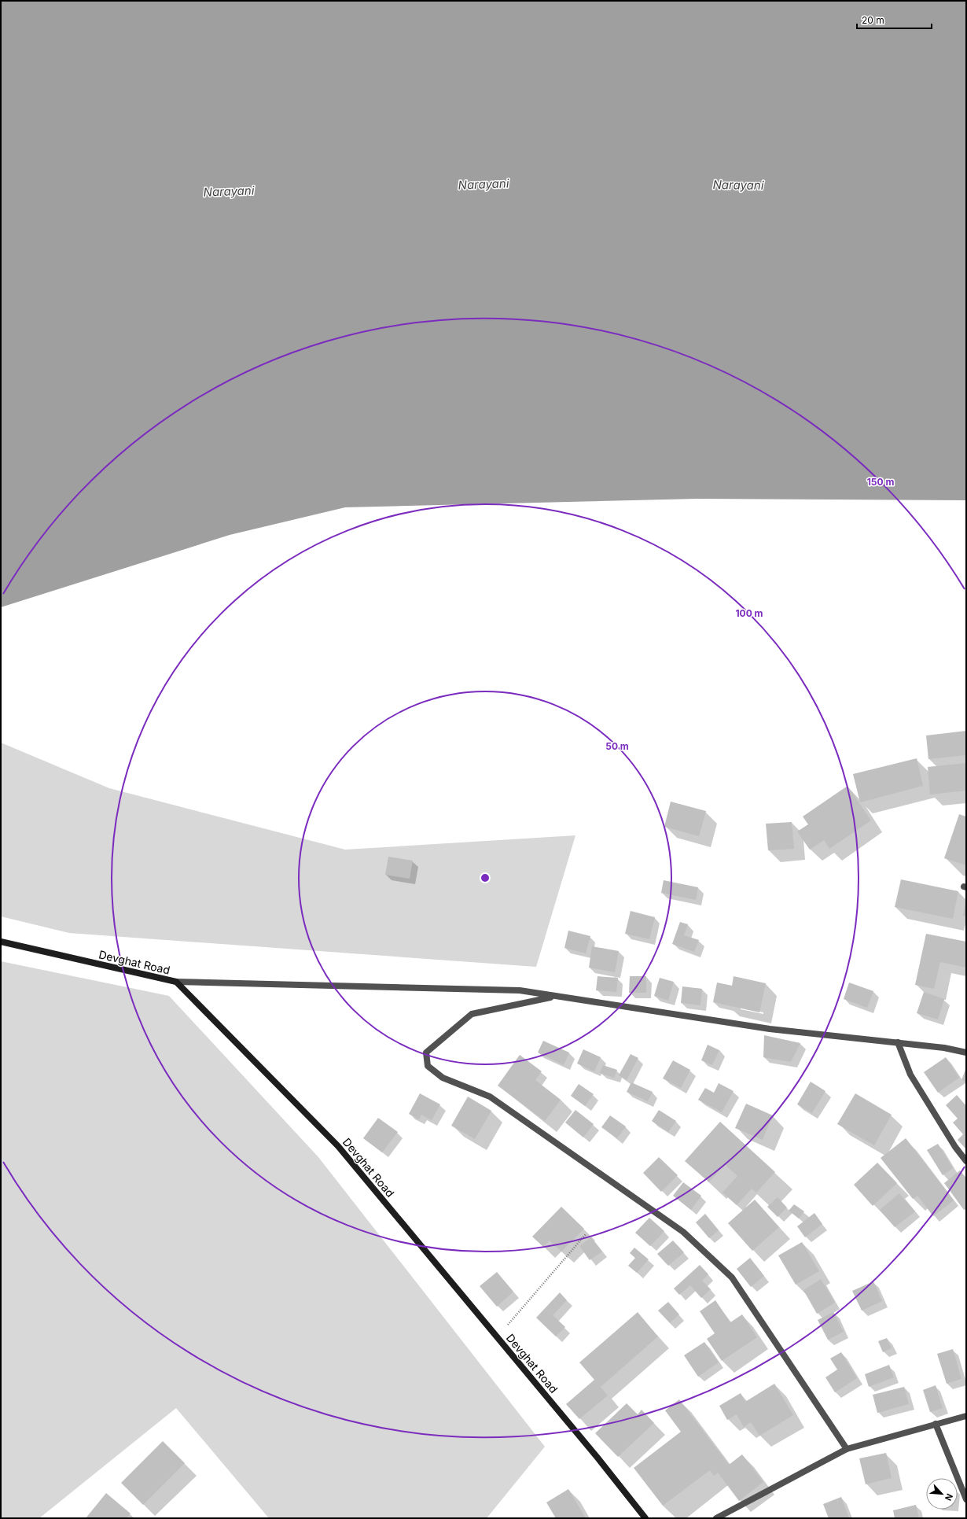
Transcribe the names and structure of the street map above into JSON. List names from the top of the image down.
{
  "streets": {
    "street": ["Devghat Road"]
  },
  "water": ["Narayani"],
  "scale_bar": "20 m",
  "north": "bottom right",
  "rings": ["150 m", "100 m", "50 m"]
}
